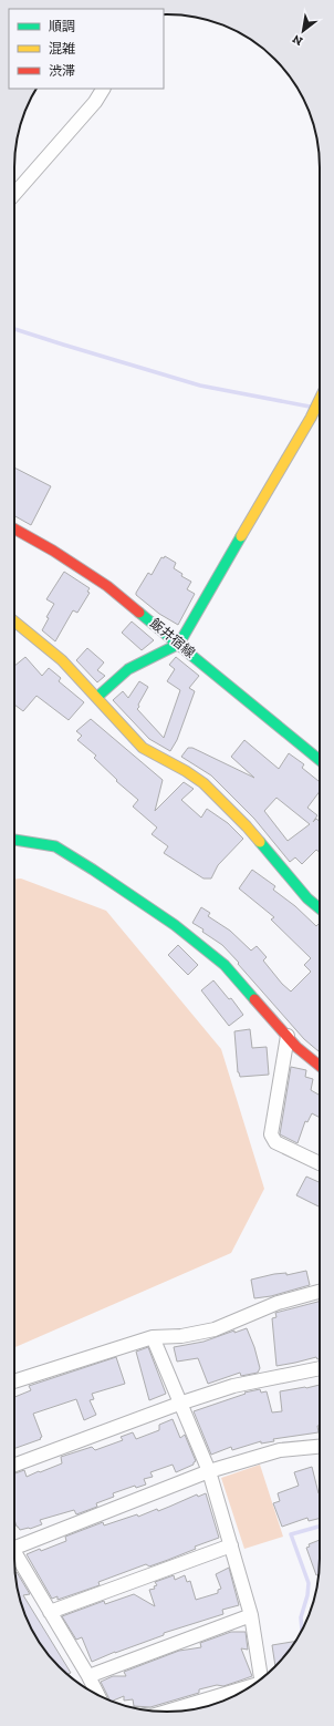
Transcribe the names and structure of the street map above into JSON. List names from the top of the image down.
{
  "streets": {
    "street": ["飯井宿線"]
  },
  "legend": ["順調", "混雑", "渋滞"],
  "north": "bottom left"
}
